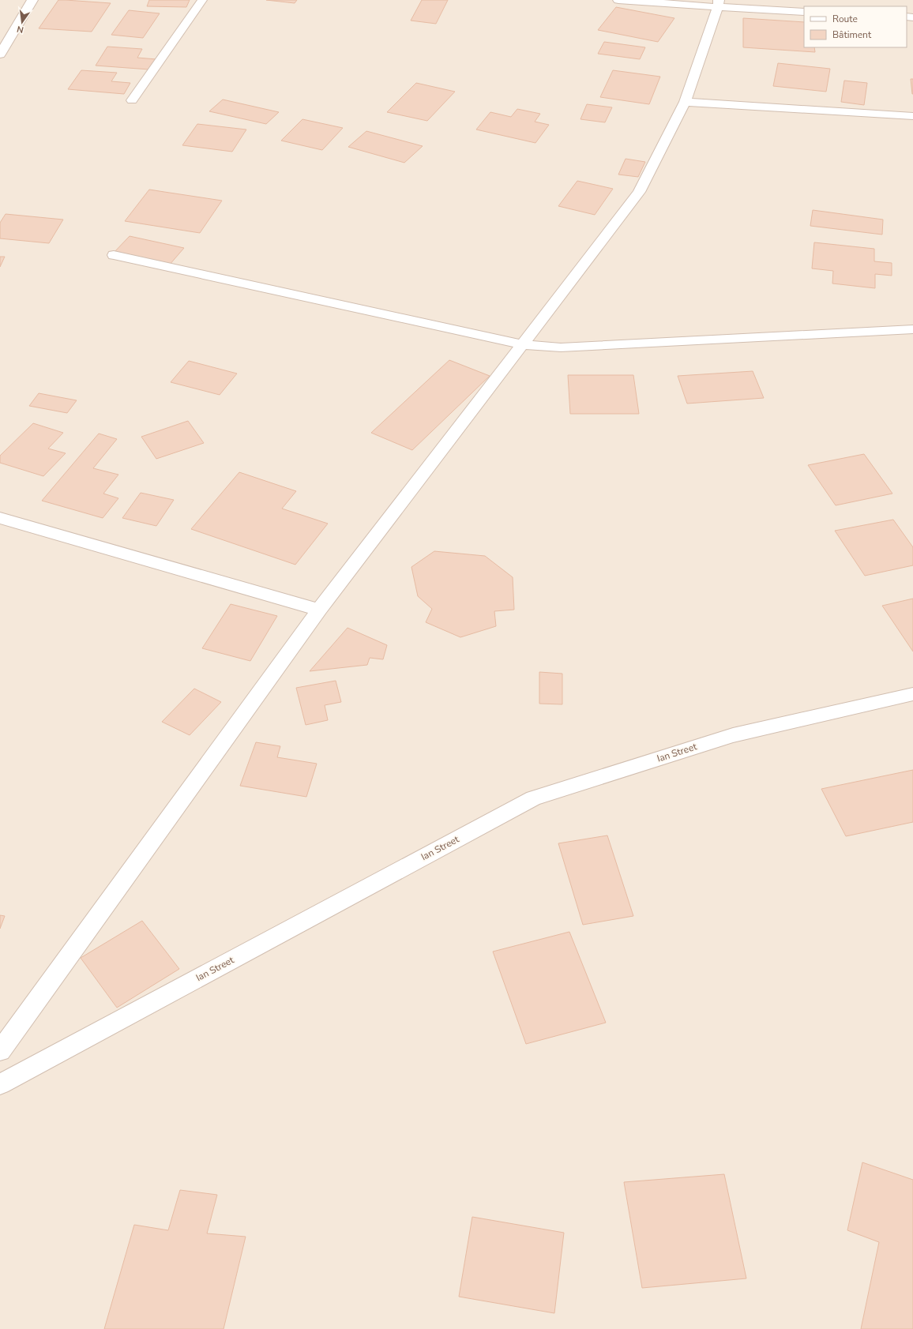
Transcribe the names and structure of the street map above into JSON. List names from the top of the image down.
{
  "streets": {
    "street": ["Ian Street"]
  },
  "legend": ["Route", "Bâtiment"],
  "north": "bottom"
}
